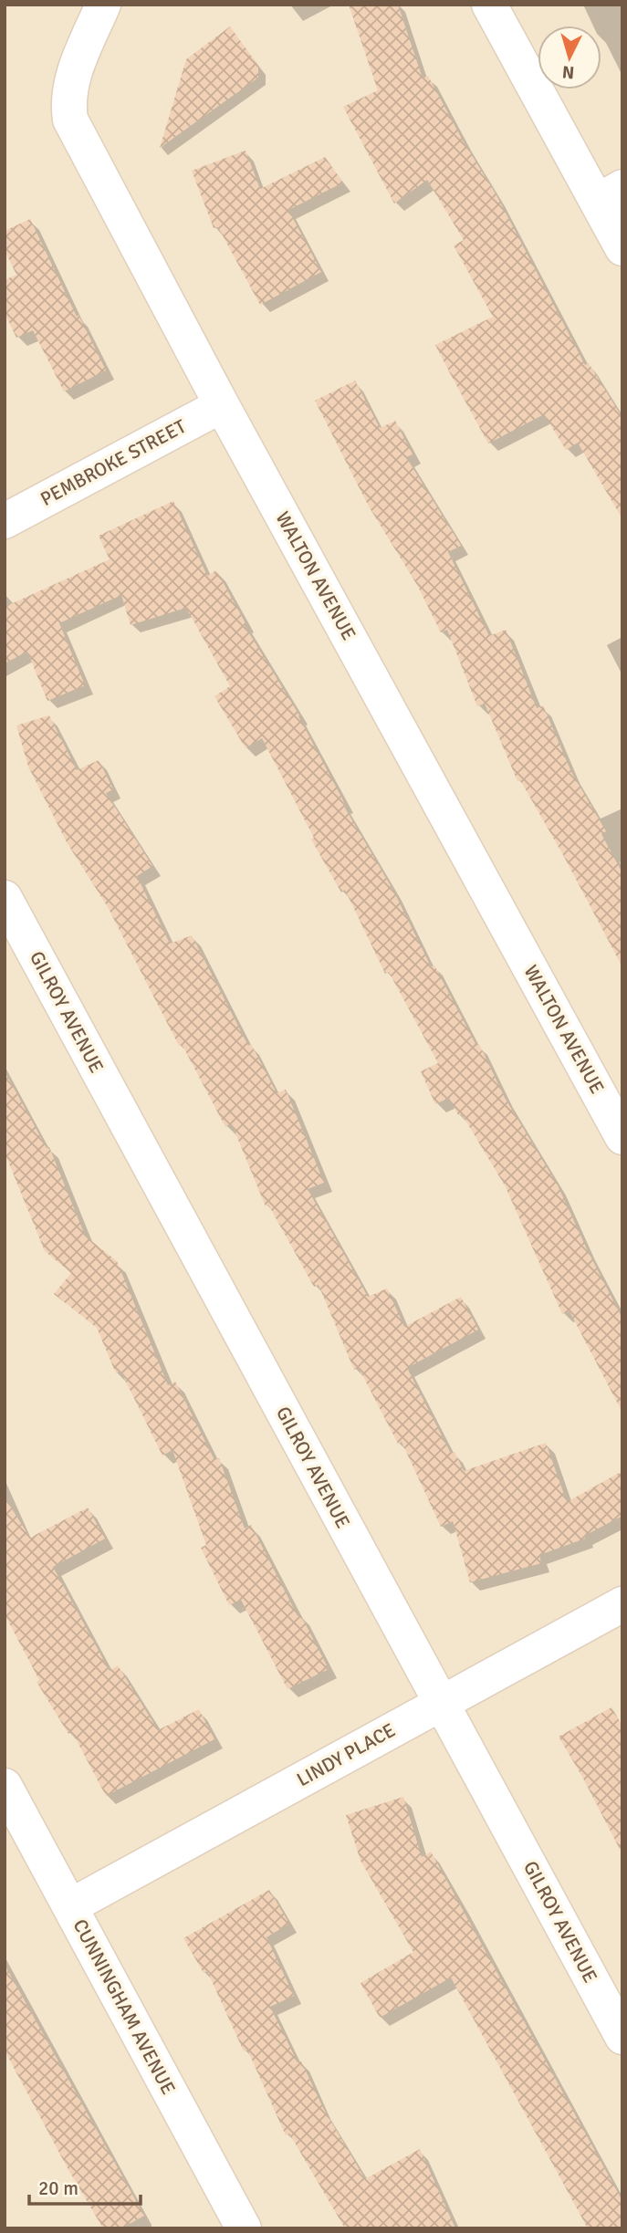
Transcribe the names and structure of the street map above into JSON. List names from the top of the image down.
{
  "streets": {
    "street": [
      "PEMBROKE STREET",
      "WALTON AVENUE",
      "GILROY AVENUE",
      "LINDY PLACE",
      "CUNNINGHAM AVENUE"
    ]
  },
  "crossings": [
    ["PEMBROKE STREET", "WALTON AVENUE"],
    ["GILROY AVENUE", "LINDY PLACE"],
    ["LINDY PLACE", "CUNNINGHAM AVENUE"]
  ],
  "scale_bar": "20 m",
  "north": "bottom"
}
